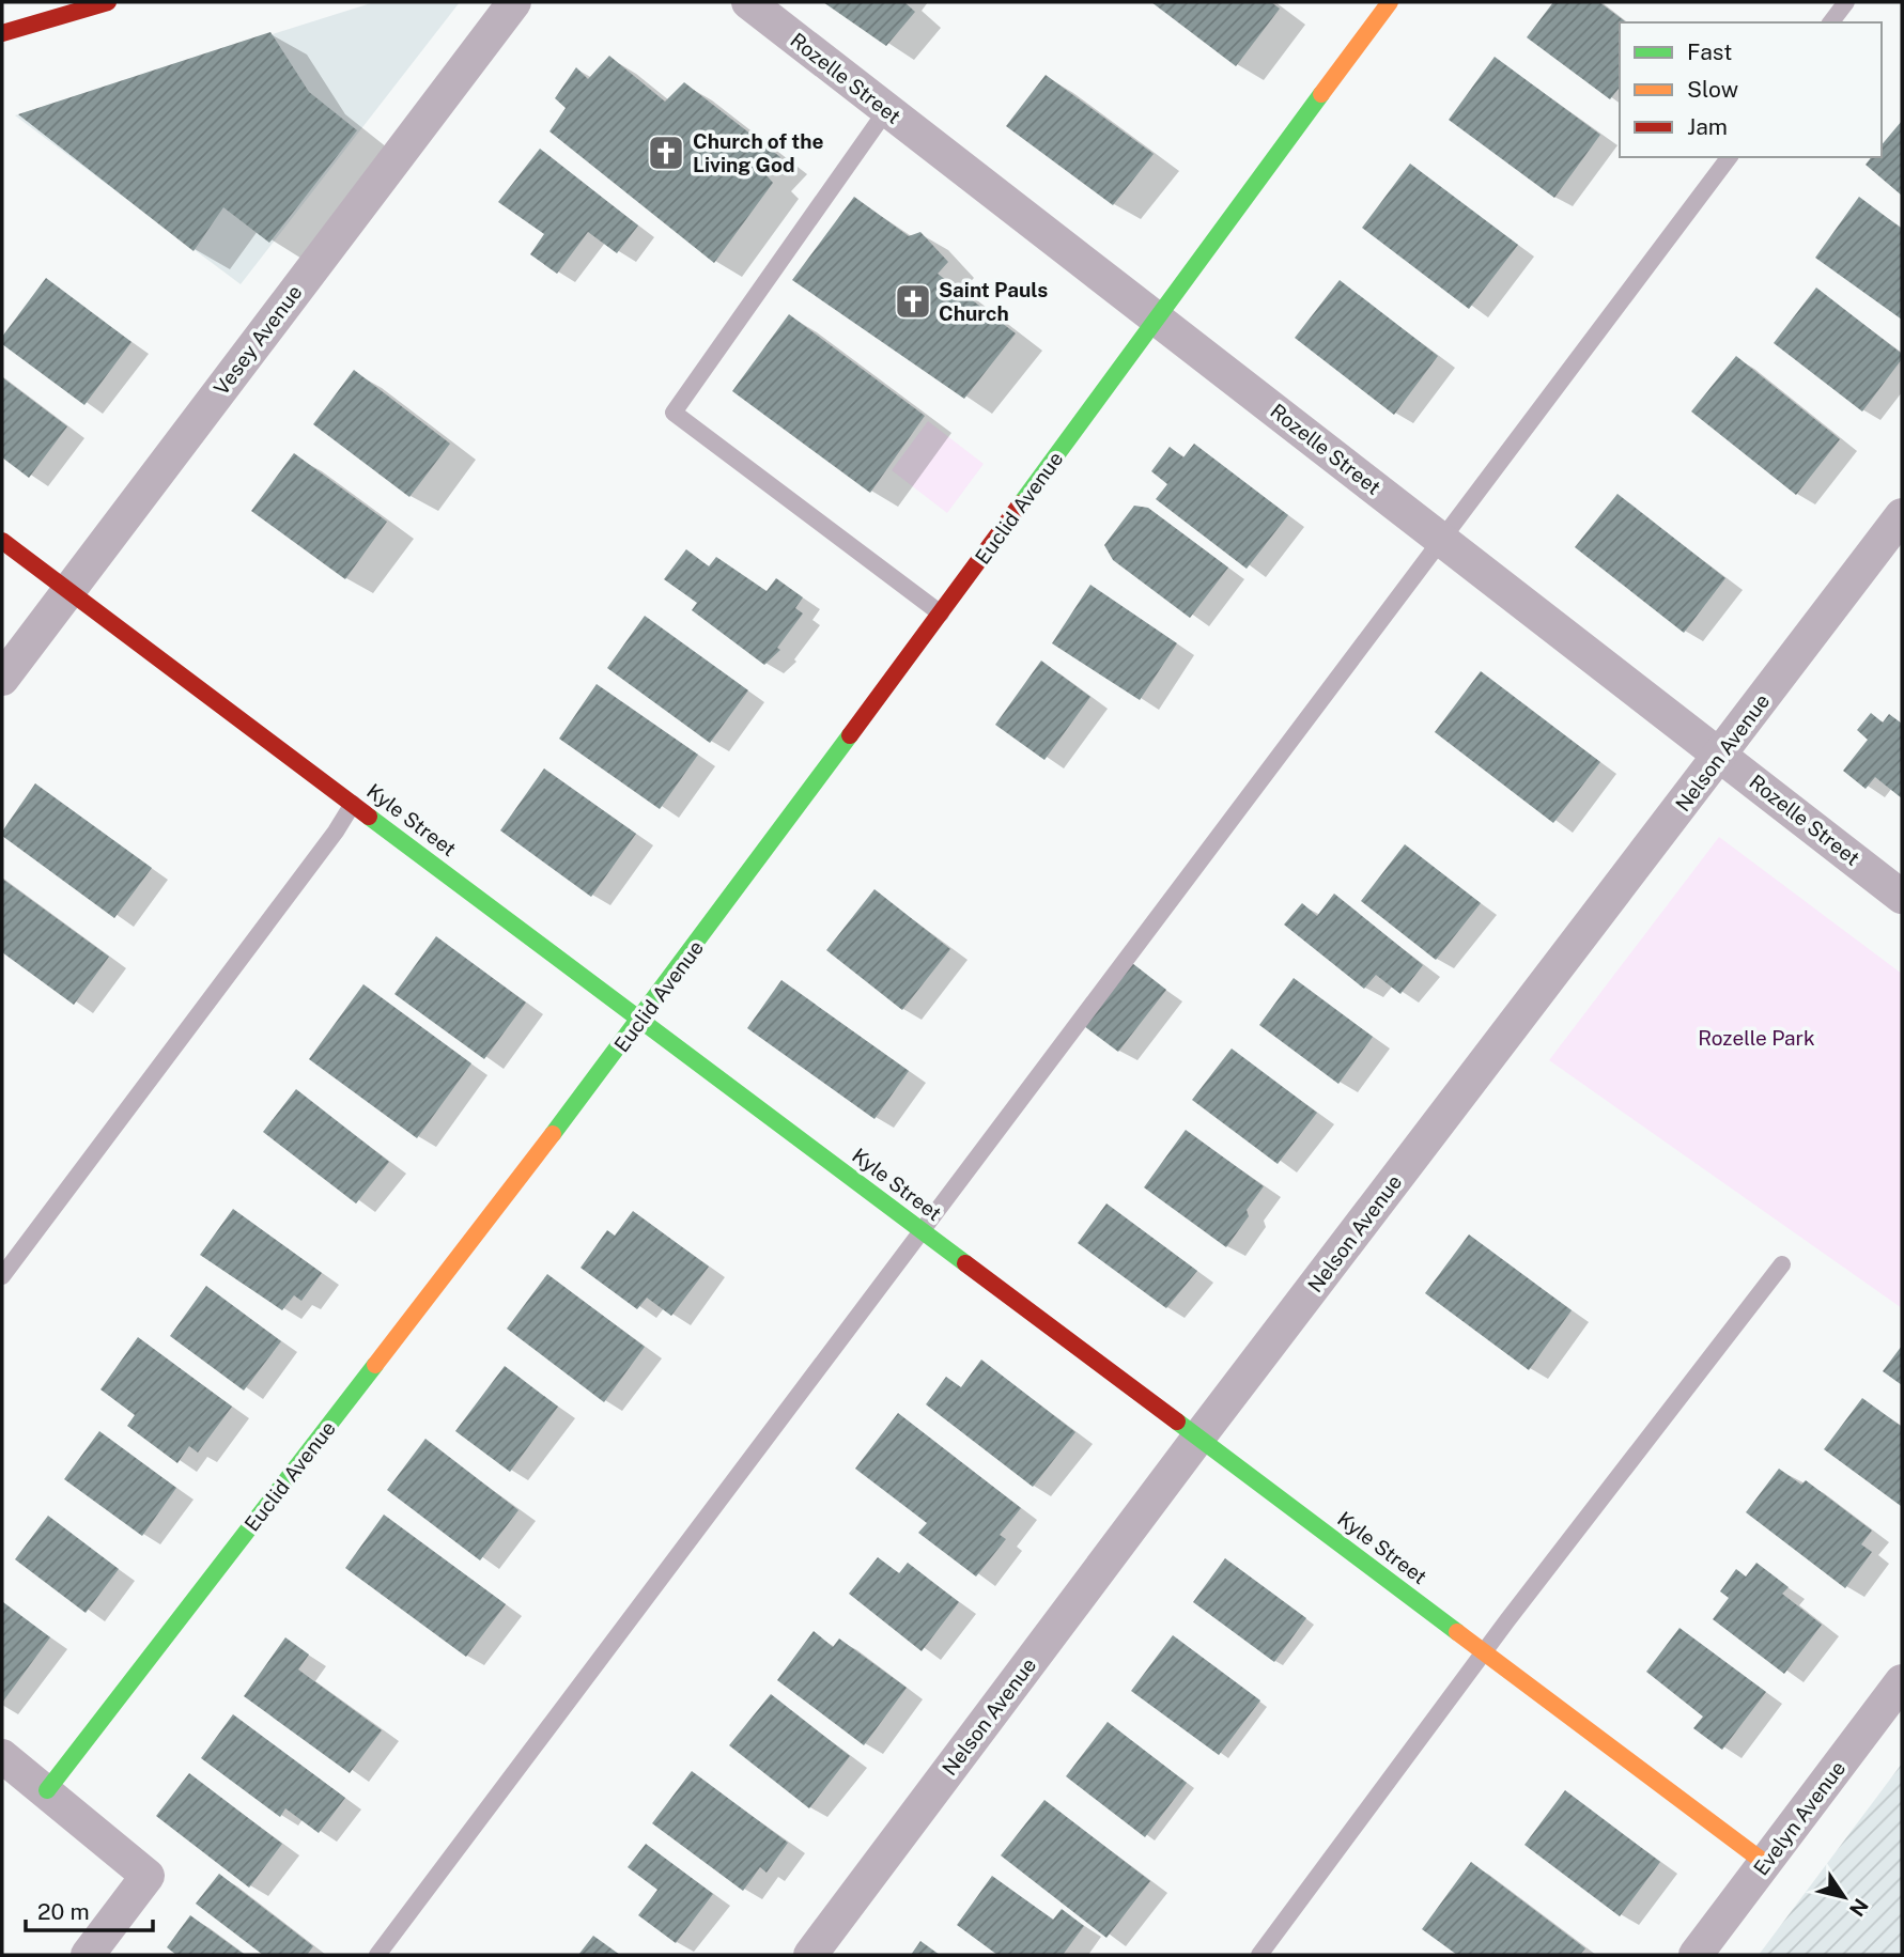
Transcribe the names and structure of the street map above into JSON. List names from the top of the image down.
{
  "streets": {
    "street": [
      "Rozelle Street",
      "Vesey Avenue",
      "Euclid Avenue",
      "Nelson Avenue",
      "Kyle Street",
      "Evelyn Avenue"
    ]
  },
  "crossings": [
    ["Rozelle Street", "Euclid Avenue"],
    ["Rozelle Street", "Nelson Avenue"],
    ["Vesey Avenue", "Kyle Street"],
    ["Euclid Avenue", "Kyle Street"],
    ["Nelson Avenue", "Kyle Street"],
    ["Kyle Street", "Evelyn Avenue"]
  ],
  "parks": ["Rozelle Park"],
  "places": {
    "church": ["Church of the Living God", "Saint Pauls Church"]
  },
  "legend": ["Fast", "Slow", "Jam"],
  "scale_bar": "20 m",
  "north": "bottom right"
}
